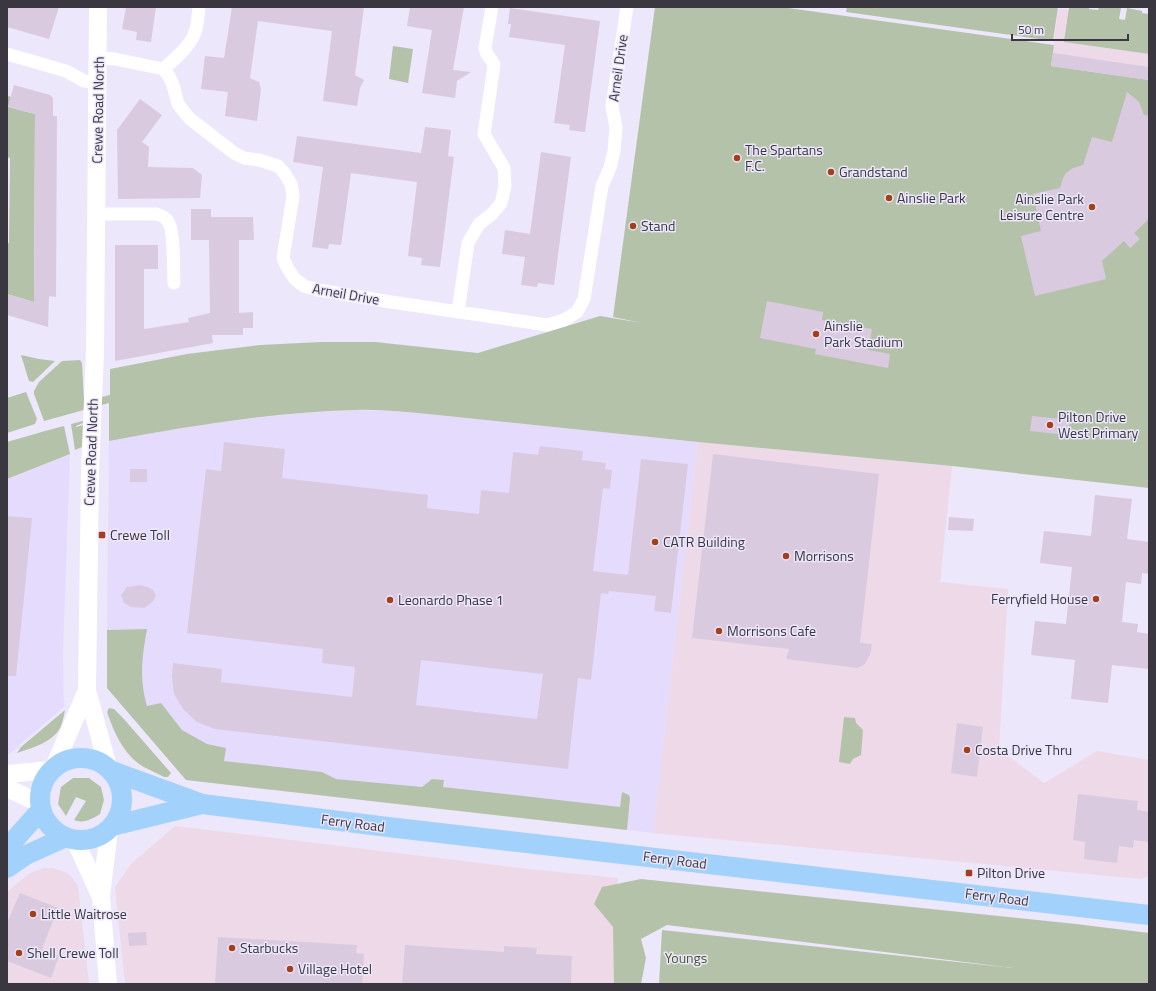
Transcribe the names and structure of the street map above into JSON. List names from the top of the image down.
{
  "streets": {
    "main road": ["Ferry Road"],
    "street": ["Arneil Drive", "Crewe Road North"]
  },
  "crossings": [
    ["Crewe Road North", "Ferry Road"]
  ],
  "parks": ["Youngs"],
  "places": {
    "other": [
      "The Spartans F.C.",
      "Grandstand",
      "Ainslie Park",
      "Ainslie Park Leisure Centre",
      "Stand",
      "Ainslie Park Stadium",
      "Pilton Drive West Primary",
      "CATR Building",
      "Morrisons",
      "Ferryfield House",
      "Leonardo Phase 1",
      "Morrisons Cafe",
      "Costa Drive Thru",
      "Little Waitrose",
      "Starbucks",
      "Shell Crewe Toll",
      "Village Hotel"
    ],
    "transit": ["Crewe Toll", "Pilton Drive"]
  },
  "scale_bar": "50 m"
}
